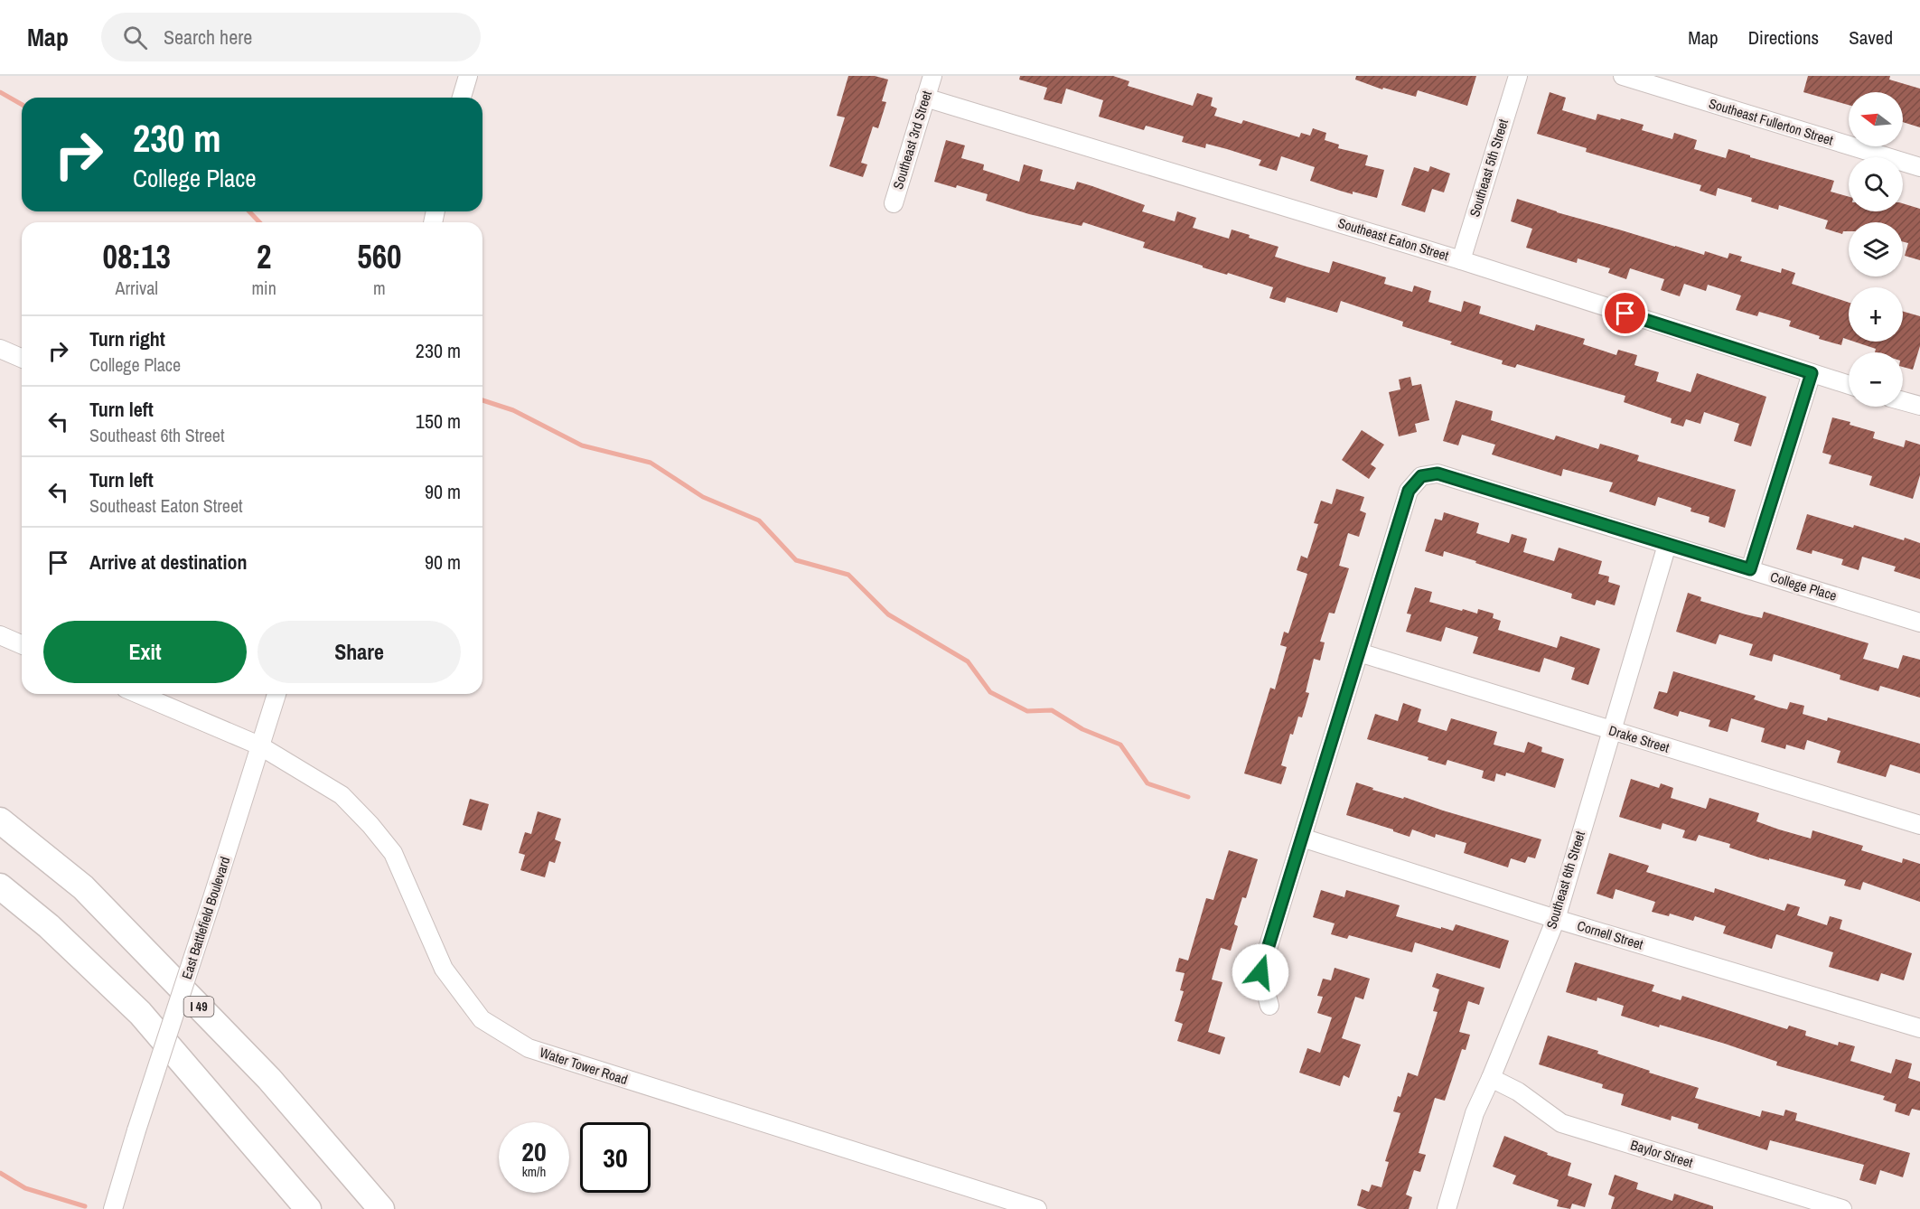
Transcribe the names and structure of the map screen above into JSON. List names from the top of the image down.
{
  "streets": {
    "highway": ["I 49"],
    "street": [
      "Southeast Fullerton Street",
      "Southeast 3rd Street",
      "Southeast 5th Street",
      "Southeast Eaton Street",
      "College Place",
      "Drake Street",
      "Southeast 6th Street",
      "East Battlefield Boulevard",
      "Cornell Street",
      "Water Tower Road",
      "Baylor Street"
    ]
  },
  "crossings": [
    ["Southeast 3rd Street", "Southeast Eaton Street"],
    ["Southeast 5th Street", "Southeast Eaton Street"],
    ["College Place", "Drake Street"],
    ["College Place", "Southeast 6th Street"],
    ["Drake Street", "Southeast 6th Street"],
    ["Southeast 6th Street", "Cornell Street"],
    ["Southeast 6th Street", "Baylor Street"],
    ["East Battlefield Boulevard", "Water Tower Road"]
  ],
  "north": "left",
  "page": {
    "header": "Map",
    "search": "Search here",
    "nav": ["Map", "Directions", "Saved"],
    "map_buttons": ["+", "−"],
    "turn": ["230 m", "College Place"],
    "eta": [
      "08:13",
      "Arrival",
      "2",
      "min",
      "560",
      "m"
    ],
    "list": [
      {
        "name": "Turn right",
        "note": "College Place",
        "value": "230 m"
      },
      {
        "name": "Turn left",
        "note": "Southeast 6th Street",
        "value": "150 m"
      },
      {
        "name": "Turn left",
        "note": "Southeast Eaton Street",
        "value": "90 m"
      },
      {
        "name": "Arrive at destination",
        "value": "90 m"
      }
    ],
    "buttons": ["Exit", "Share"],
    "speed": "20 km/h",
    "limit": "30"
  }
}
